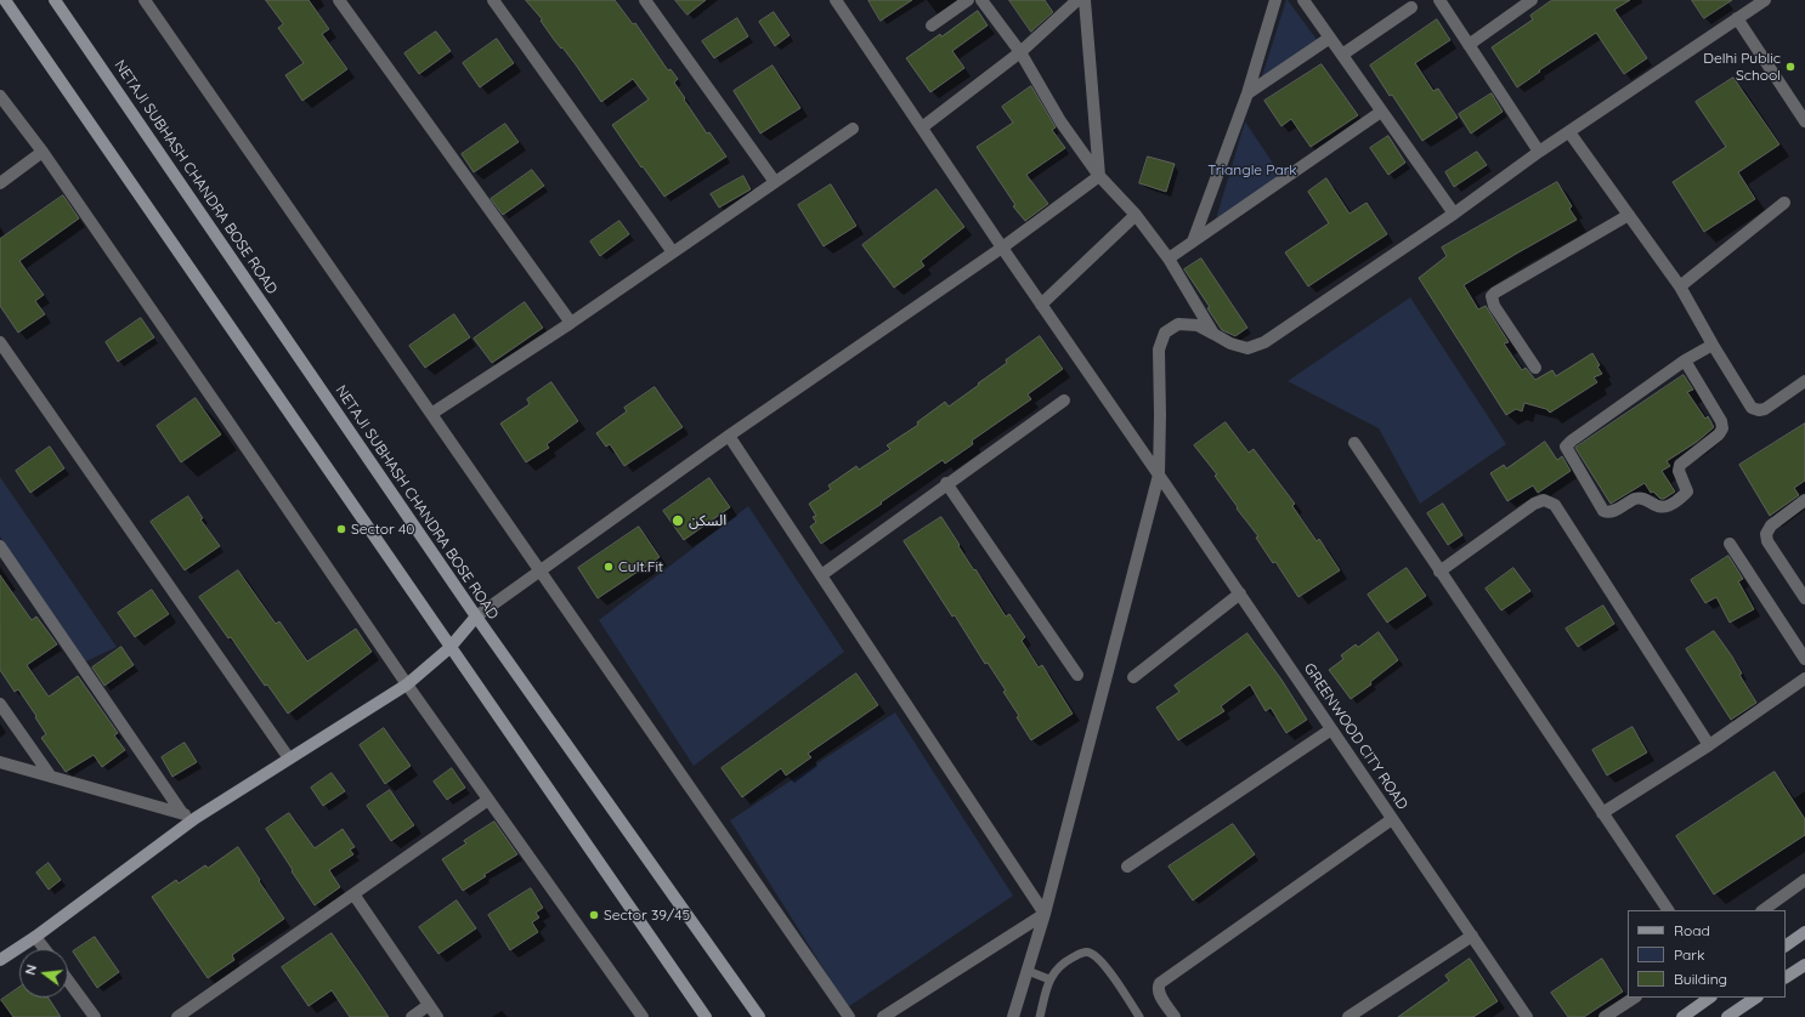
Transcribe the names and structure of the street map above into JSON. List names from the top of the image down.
{
  "streets": {
    "main road": ["NETAJI SUBHASH CHANDRA BOSE ROAD"],
    "street": ["GREENWOOD CITY ROAD"]
  },
  "parks": ["Triangle Park"],
  "places": [
    "Delhi Public School",
    "السكن",
    "Sector 40",
    "Cult.Fit",
    "Sector 39/45"
  ],
  "legend": ["Road", "Park", "Building"],
  "north": "left"
}
